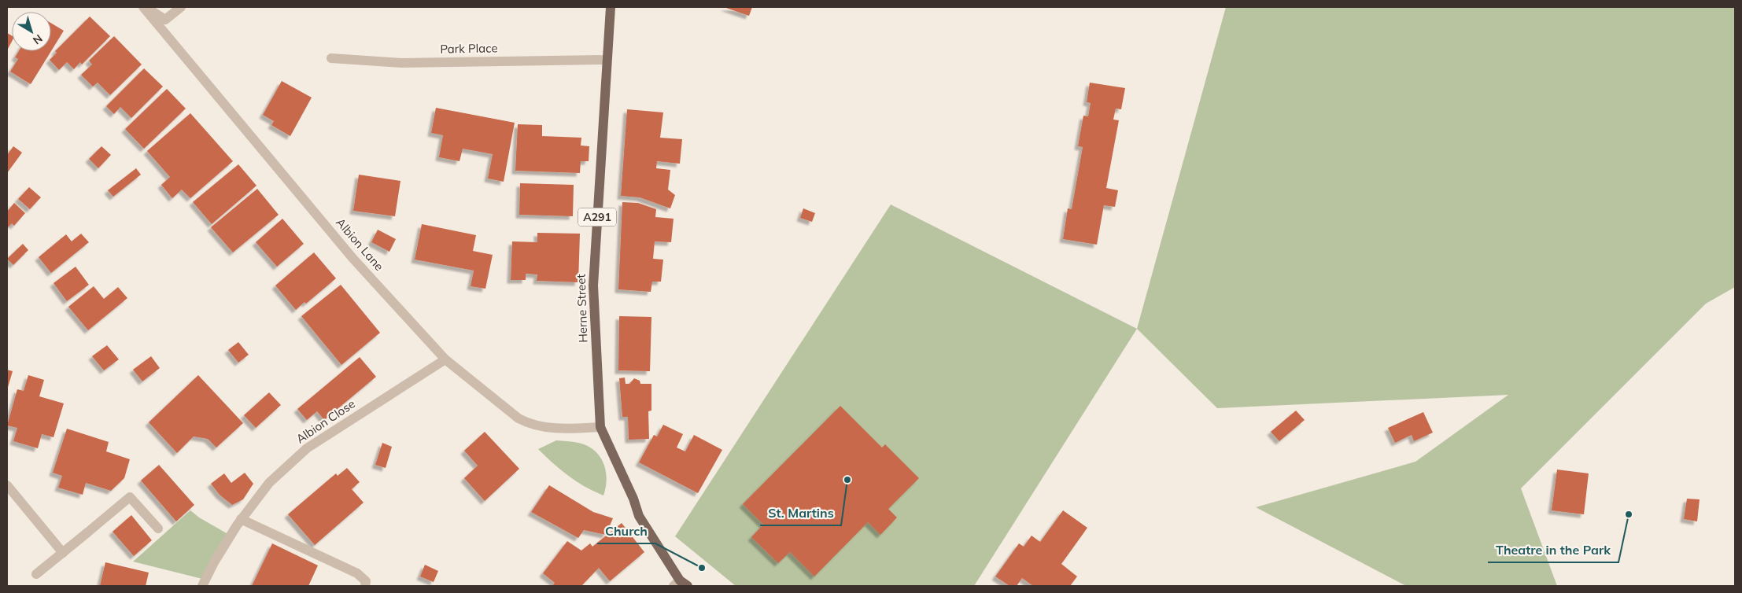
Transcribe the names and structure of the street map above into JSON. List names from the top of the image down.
{
  "streets": {
    "main road": ["A291", "Herne Street"],
    "street": ["Park Place", "Albion Lane", "Albion Close"]
  },
  "crossings": [
    ["Park Place", "Herne Street"],
    ["Albion Lane", "Herne Street"],
    ["Albion Lane", "Albion Close"]
  ],
  "places": ["St. Martins", "Theatre in the Park", "Church"],
  "north": "bottom right"
}
